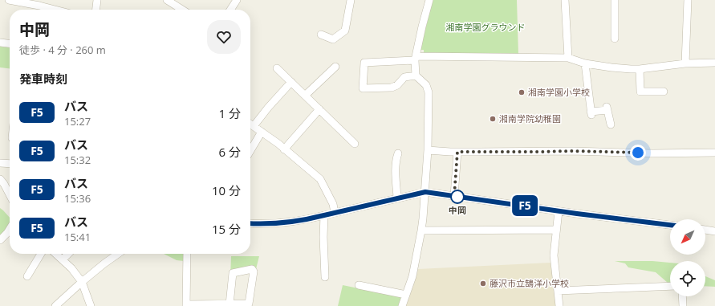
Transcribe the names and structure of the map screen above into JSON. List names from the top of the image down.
{
  "parks": ["湘南学園グラウンド"],
  "places": [
    "湘南学園小学校",
    "湘南学院幼稚園",
    "中岡",
    "藤沢市立鵠洋小学校"
  ],
  "lines": ["bus line F5"],
  "north": "bottom left",
  "page": {
    "on_map": "F5",
    "heading": [
      ["中岡", "徒歩 · 4 分 · 260 m"],
      "発車時刻"
    ],
    "list": [
      {
        "mark": "F5",
        "name": "バス",
        "note": "15:27",
        "value": "1 分"
      },
      {
        "mark": "F5",
        "name": "バス",
        "note": "15:32",
        "value": "6 分"
      },
      {
        "mark": "F5",
        "name": "バス",
        "note": "15:36",
        "value": "10 分"
      },
      {
        "mark": "F5",
        "name": "バス",
        "note": "15:41",
        "value": "15 分"
      }
    ]
  }
}
